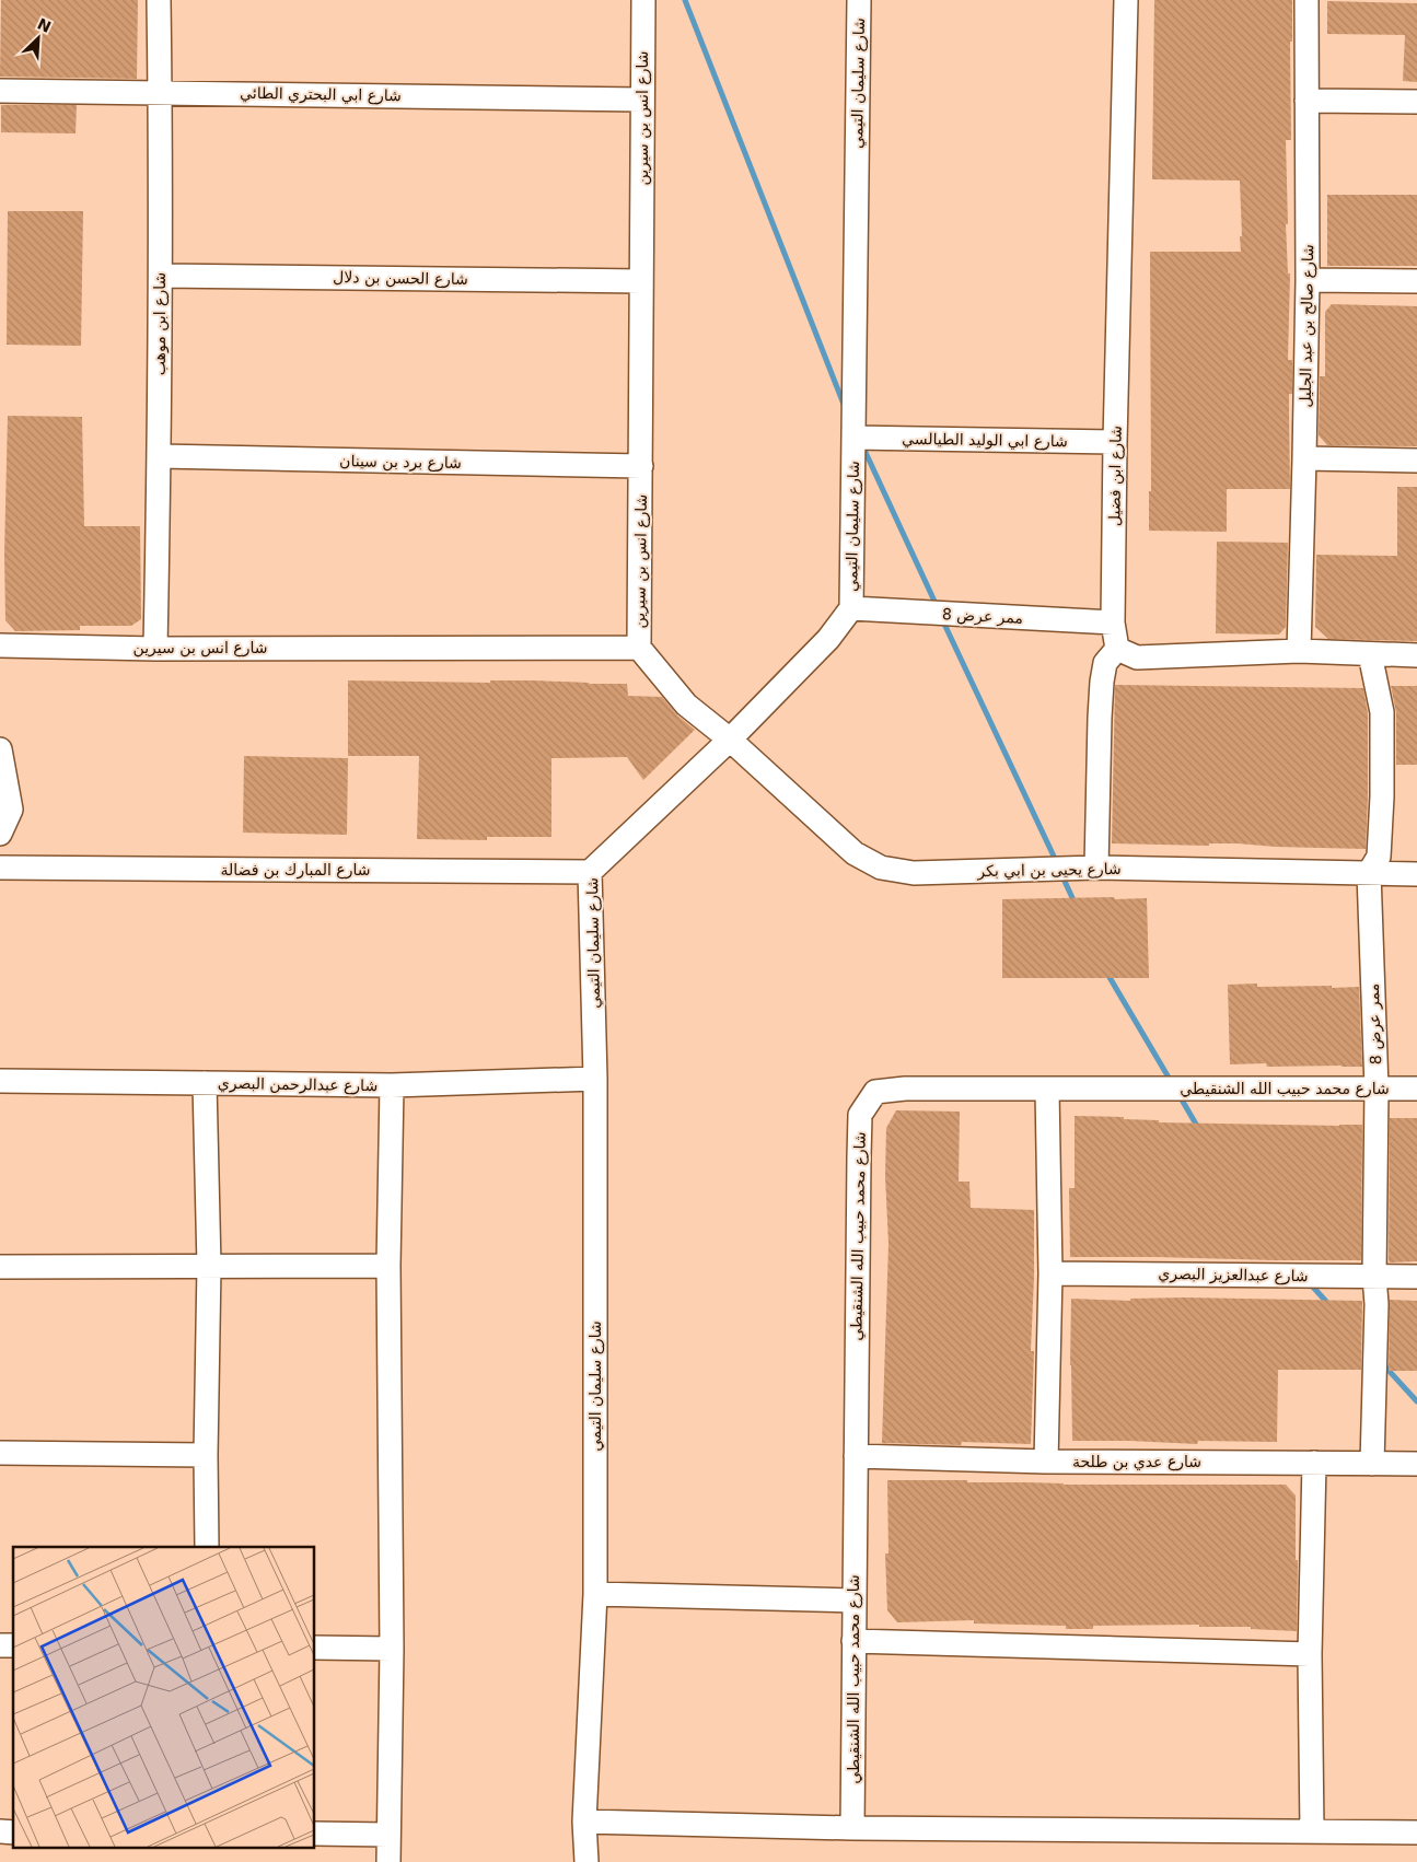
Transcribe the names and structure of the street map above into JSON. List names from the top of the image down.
{
  "streets": {
    "street": [
      "شارع سليمان التيمي",
      "شارع ابي البحتري الطائي",
      "شارع انس بن سيرين",
      "شارع الحسن بن دلال",
      "شارع ابن موهب",
      "شارع صالح بن عبد الجليل",
      "شارع ابي الوليد الطيالسي",
      "شارع برد بن سينان",
      "شارع ابن فضيل",
      "ممر عرض 8",
      "شارع المبارك بن فضالة",
      "شارع يحيى بن ابي بكر",
      "شارع عبدالرحمن البصري",
      "شارع محمد حبيب الله الشنقيطي",
      "شارع عبدالعزيز البصري",
      "شارع عدي بن طلحة"
    ]
  },
  "crossings": [
    ["شارع سليمان التيمي", "شارع ابي الوليد الطيالسي"],
    ["شارع سليمان التيمي", "ممر عرض 8"],
    ["شارع سليمان التيمي", "شارع المبارك بن فضالة"],
    ["شارع سليمان التيمي", "شارع يحيى بن ابي بكر"],
    ["شارع سليمان التيمي", "شارع عبدالرحمن البصري"],
    ["شارع ابي البحتري الطائي", "شارع انس بن سيرين"],
    ["شارع ابي البحتري الطائي", "شارع ابن موهب"],
    ["شارع انس بن سيرين", "شارع الحسن بن دلال"],
    ["شارع انس بن سيرين", "شارع ابن موهب"],
    ["شارع انس بن سيرين", "شارع برد بن سينان"],
    ["شارع انس بن سيرين", "شارع يحيى بن ابي بكر"],
    ["شارع الحسن بن دلال", "شارع ابن موهب"],
    ["شارع ابن موهب", "شارع برد بن سينان"],
    ["شارع ابي الوليد الطيالسي", "شارع ابن فضيل"],
    ["شارع ابن فضيل", "ممر عرض 8"],
    ["ممر عرض 8", "شارع يحيى بن ابي بكر"],
    ["ممر عرض 8", "شارع محمد حبيب الله الشنقيطي"],
    ["ممر عرض 8", "شارع عبدالعزيز البصري"],
    ["ممر عرض 8", "شارع عدي بن طلحة"],
    ["شارع محمد حبيب الله الشنقيطي", "شارع عدي بن طلحة"]
  ],
  "north": "top right"
}
